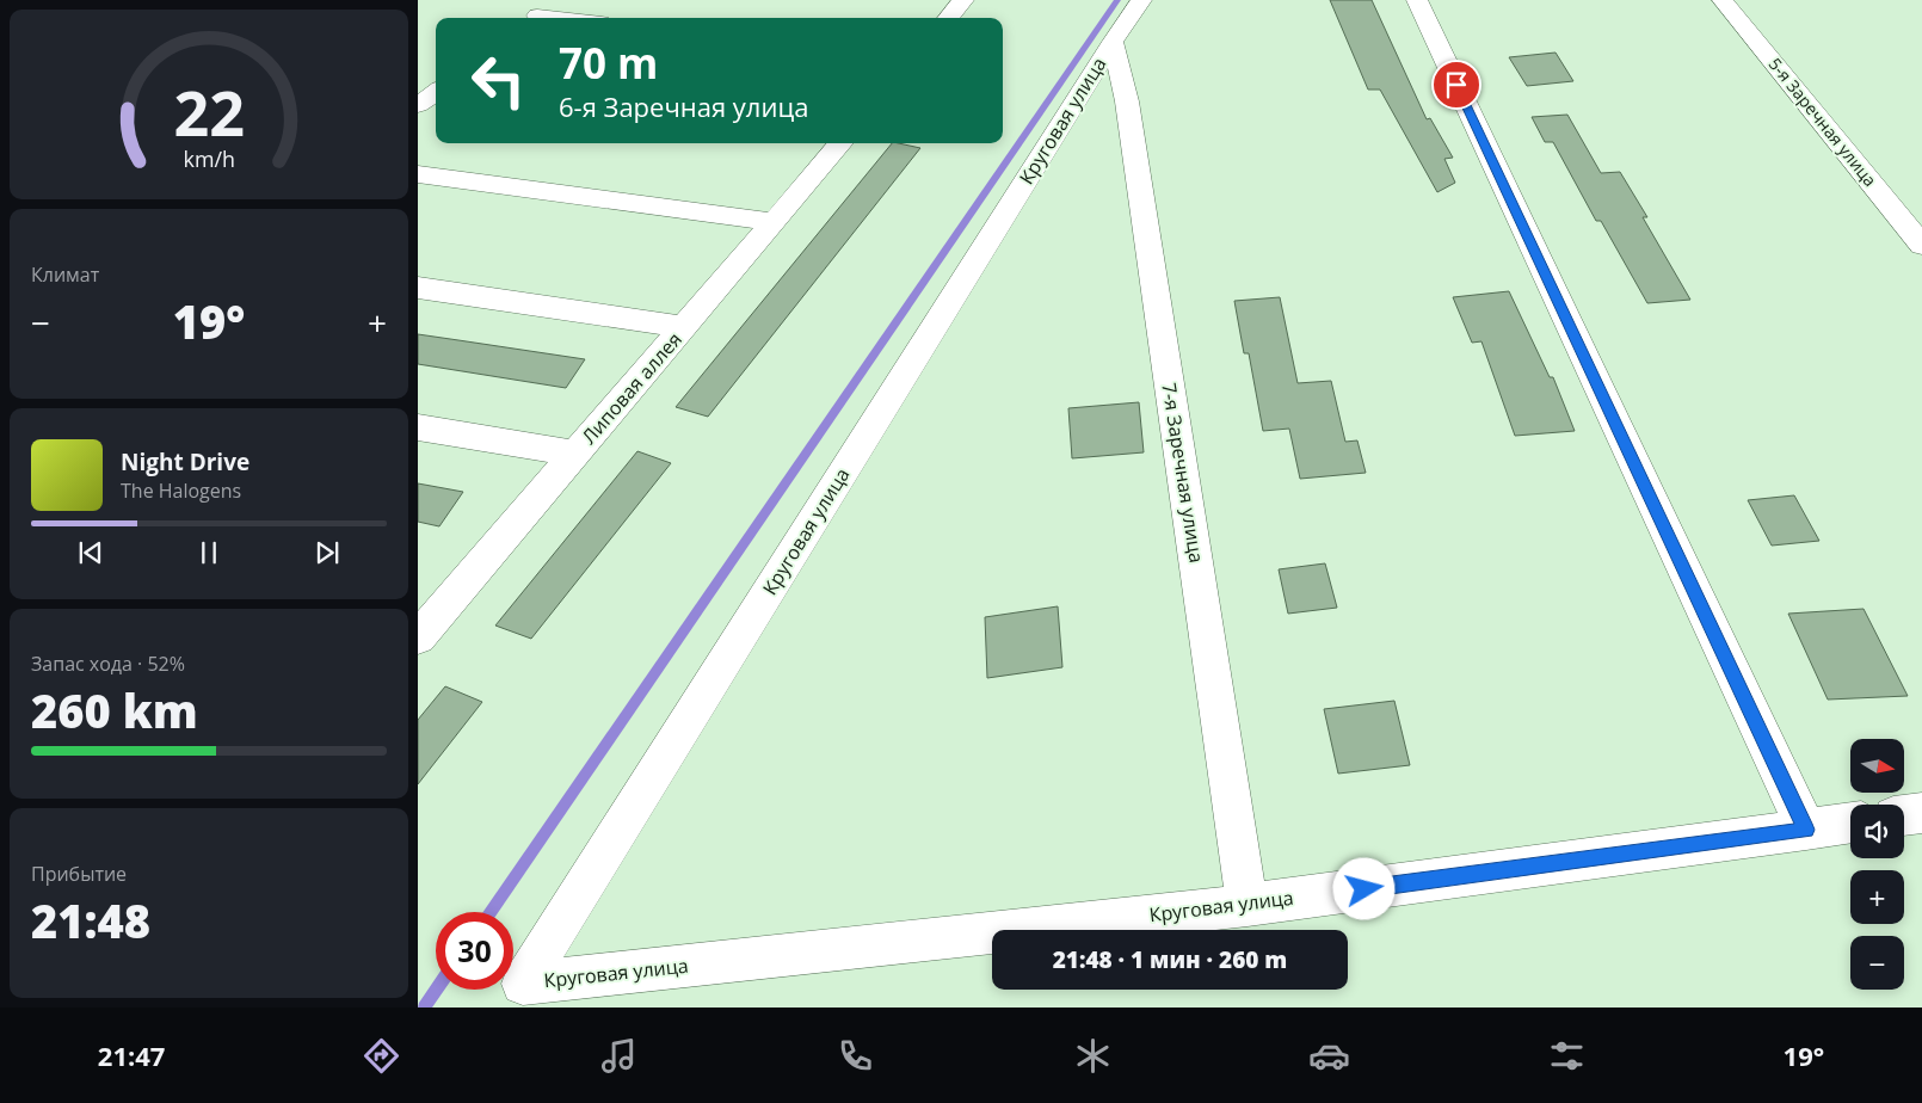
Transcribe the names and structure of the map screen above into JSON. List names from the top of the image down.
{
  "streets": {
    "street": [
      "Круговая улица",
      "5-я Заречная улица",
      "Липовая аллея",
      "7-я Заречная улица"
    ]
  },
  "crossings": [
    ["Круговая улица", "7-я Заречная улица"]
  ],
  "north": "right",
  "page": {
    "turn": ["70 m", "6-я Заречная улица"],
    "tile": [
      "Климат",
      ["Запас хода · 52%", "260 km"],
      ["Прибытие", "21:48"]
    ],
    "heat": ["−", "19°", "+"],
    "song": ["Night Drive", "The Halogens"],
    "map_buttons": ["+", "−"],
    "limit": "30",
    "trip": "21:48 · 1 мин · 260 m",
    "tabs": ["21:47", "19°"],
    "gauge": ["22", "km/h"]
  }
}
